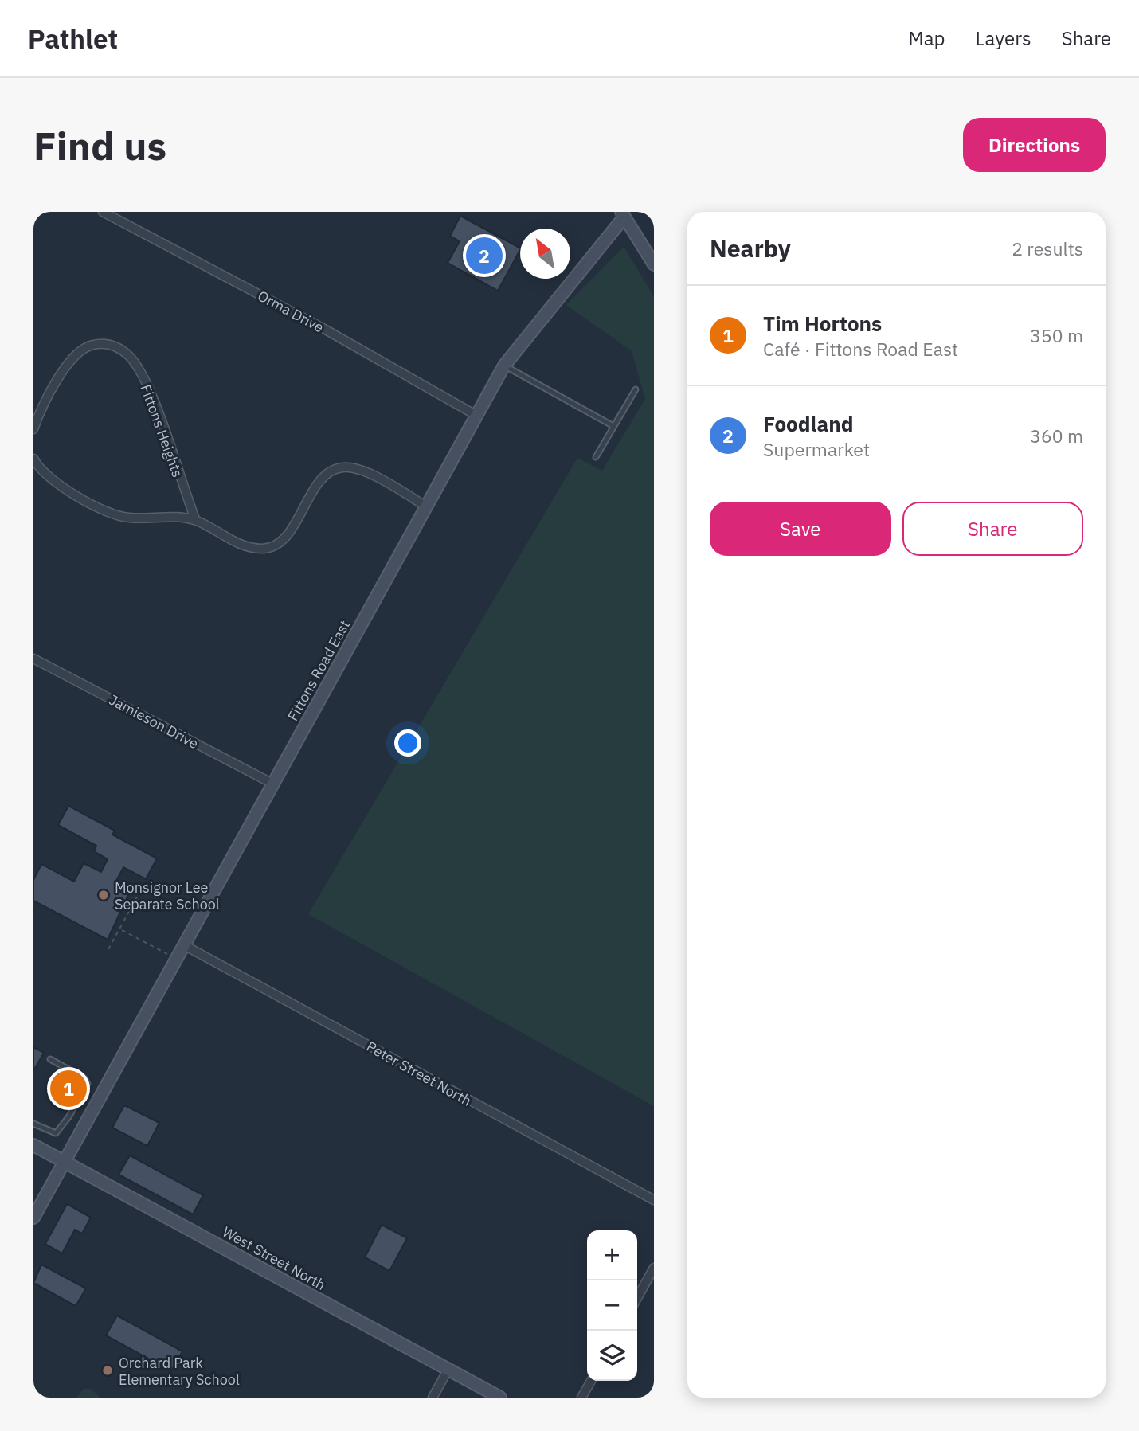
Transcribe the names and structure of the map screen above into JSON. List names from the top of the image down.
{
  "streets": {
    "street": [
      "Orma Drive",
      "Fittons Heights",
      "Fittons Road East",
      "Jamieson Drive",
      "Peter Street North",
      "West Street North"
    ]
  },
  "crossings": [
    ["Orma Drive", "Fittons Road East"],
    ["Fittons Road East", "Jamieson Drive"],
    ["Fittons Road East", "Peter Street North"],
    ["Fittons Road East", "West Street North"]
  ],
  "places": ["Monsignor Lee Separate School", "Orchard Park Elementary School"],
  "north": "top left",
  "page": {
    "header": "Pathlet",
    "nav": ["Map", "Layers", "Share"],
    "buttons": [
      "Directions",
      ["Save", "Share"]
    ],
    "title": "Find us",
    "heading": ["Nearby", "2 results"],
    "pins": ["2", "1"],
    "list": [
      {
        "mark": "1",
        "name": "Tim Hortons",
        "note": "Café · Fittons Road East",
        "value": "350 m"
      },
      {
        "mark": "2",
        "name": "Foodland",
        "note": "Supermarket",
        "value": "360 m"
      }
    ],
    "map_buttons": ["+", "−"]
  }
}
